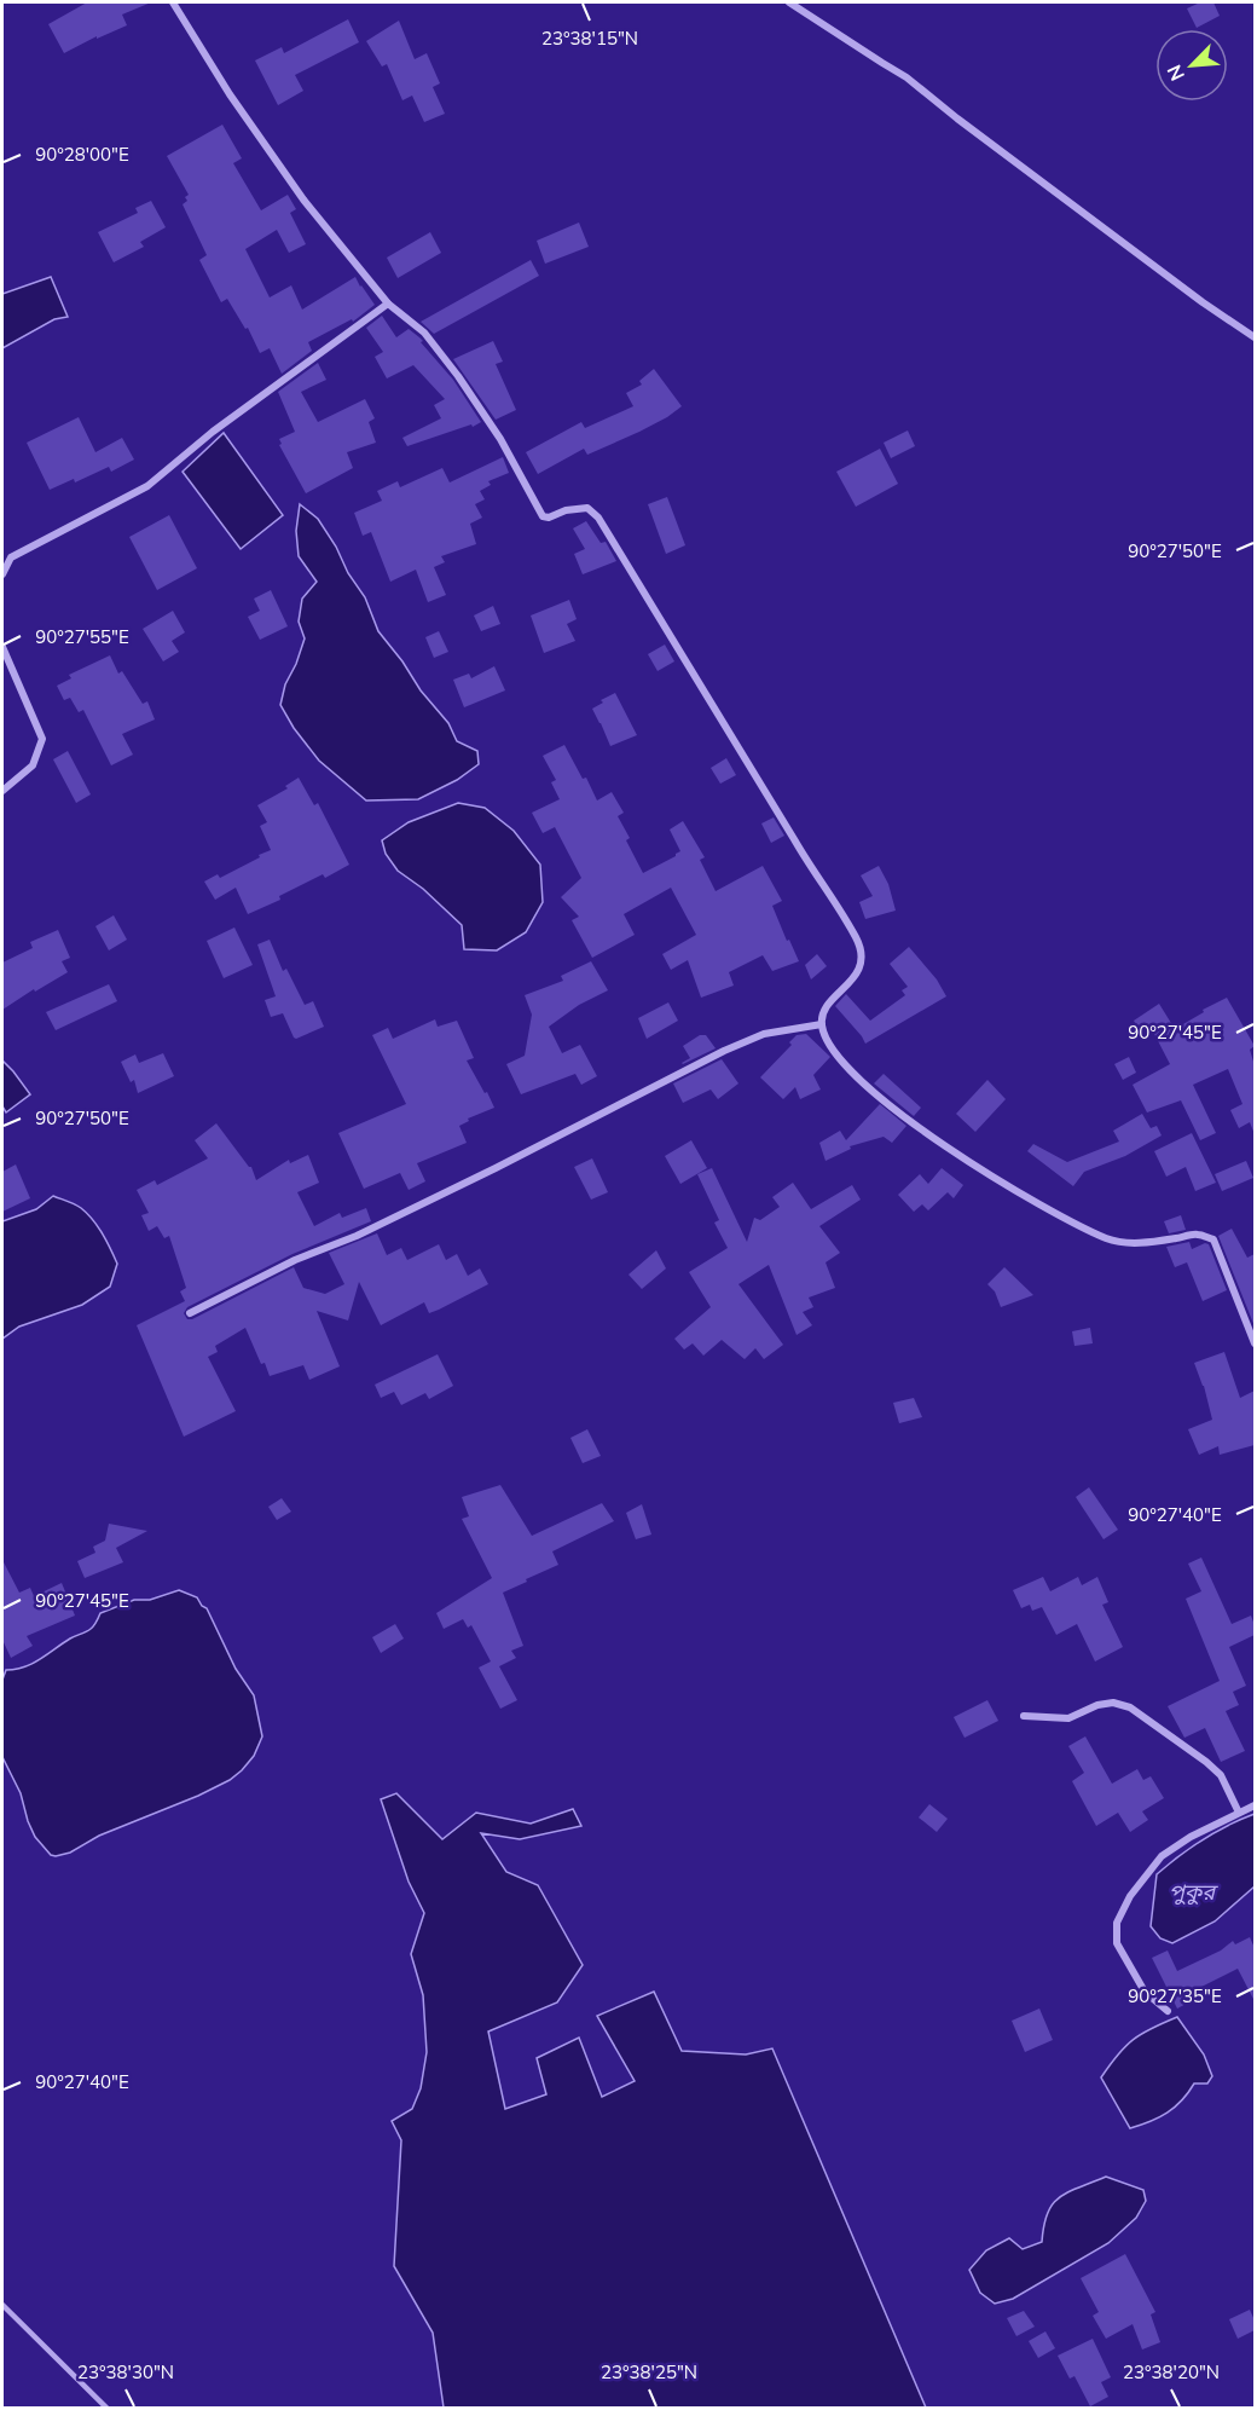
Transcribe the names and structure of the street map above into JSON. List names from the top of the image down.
{
  "water": ["পুকুর"],
  "north": "bottom left",
  "coordinates": [
    "23°38'15\"N",
    "90°28'00\"E",
    "90°27'50\"E",
    "90°27'55\"E",
    "90°27'45\"E",
    "90°27'40\"E",
    "90°27'35\"E",
    "23°38'30\"N",
    "23°38'25\"N",
    "23°38'20\"N"
  ]
}
